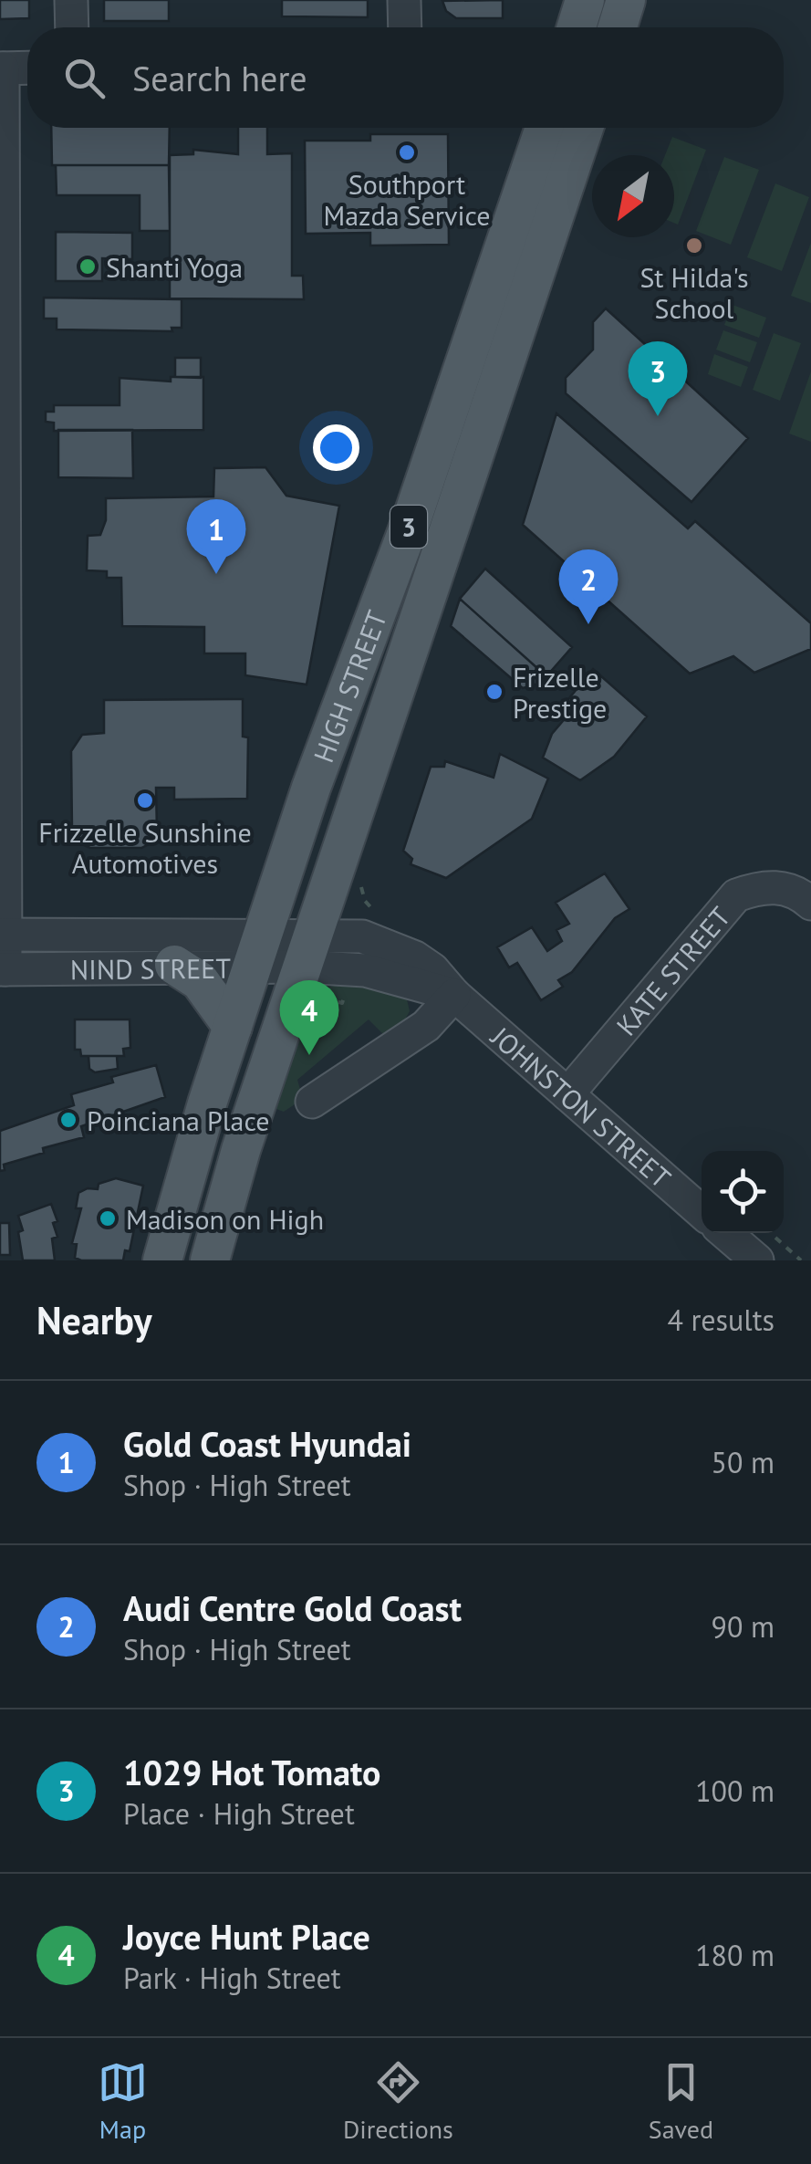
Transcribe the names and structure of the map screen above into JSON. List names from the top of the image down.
{
  "streets": {
    "main road": ["3", "HIGH STREET"],
    "street": ["NIND STREET", "KATE STREET", "JOHNSTON STREET"]
  },
  "crossings": [
    ["HIGH STREET", "NIND STREET"],
    ["HIGH STREET", "JOHNSTON STREET"],
    ["NIND STREET", "JOHNSTON STREET"],
    ["KATE STREET", "JOHNSTON STREET"]
  ],
  "places": [
    "Southport Mazda Service",
    "St Hilda's School",
    "Shanti Yoga",
    "Frizelle Prestige",
    "Frizzelle Sunshine Automotives",
    "Poinciana Place",
    "Madison on High"
  ],
  "north": "bottom left",
  "page": {
    "search": "Search here",
    "pins": [
      "3",
      "1",
      "2",
      "4"
    ],
    "heading": ["Nearby", "4 results"],
    "list": [
      {
        "mark": "1",
        "name": "Gold Coast Hyundai",
        "note": "Shop · High Street",
        "value": "50 m"
      },
      {
        "mark": "2",
        "name": "Audi Centre Gold Coast",
        "note": "Shop · High Street",
        "value": "90 m"
      },
      {
        "mark": "3",
        "name": "1029 Hot Tomato",
        "note": "Place · High Street",
        "value": "100 m"
      },
      {
        "mark": "4",
        "name": "Joyce Hunt Place",
        "note": "Park · High Street",
        "value": "180 m"
      }
    ],
    "nav": ["Map", "Directions", "Saved"]
  }
}
